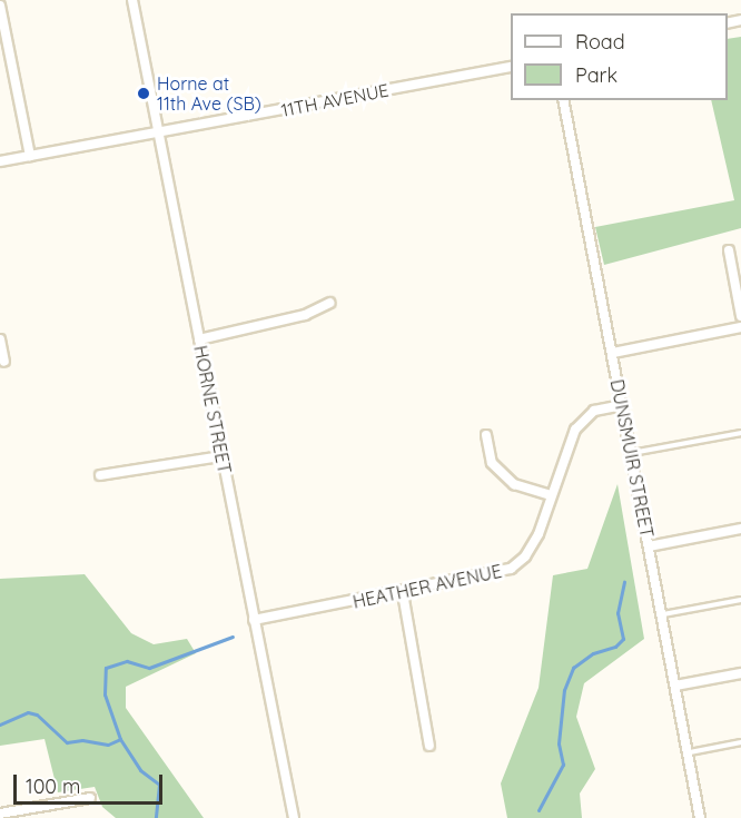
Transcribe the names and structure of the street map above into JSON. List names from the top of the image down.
{
  "streets": {
    "street": [
      "11TH AVENUE",
      "HORNE STREET",
      "DUNSMUIR STREET",
      "HEATHER AVENUE"
    ]
  },
  "crossings": [
    ["11TH AVENUE", "HORNE STREET"],
    ["HORNE STREET", "HEATHER AVENUE"],
    ["DUNSMUIR STREET", "HEATHER AVENUE"]
  ],
  "places": ["Horne at 11th Ave (SB)"],
  "legend": ["Road", "Park"],
  "scale_bar": "100 m"
}
